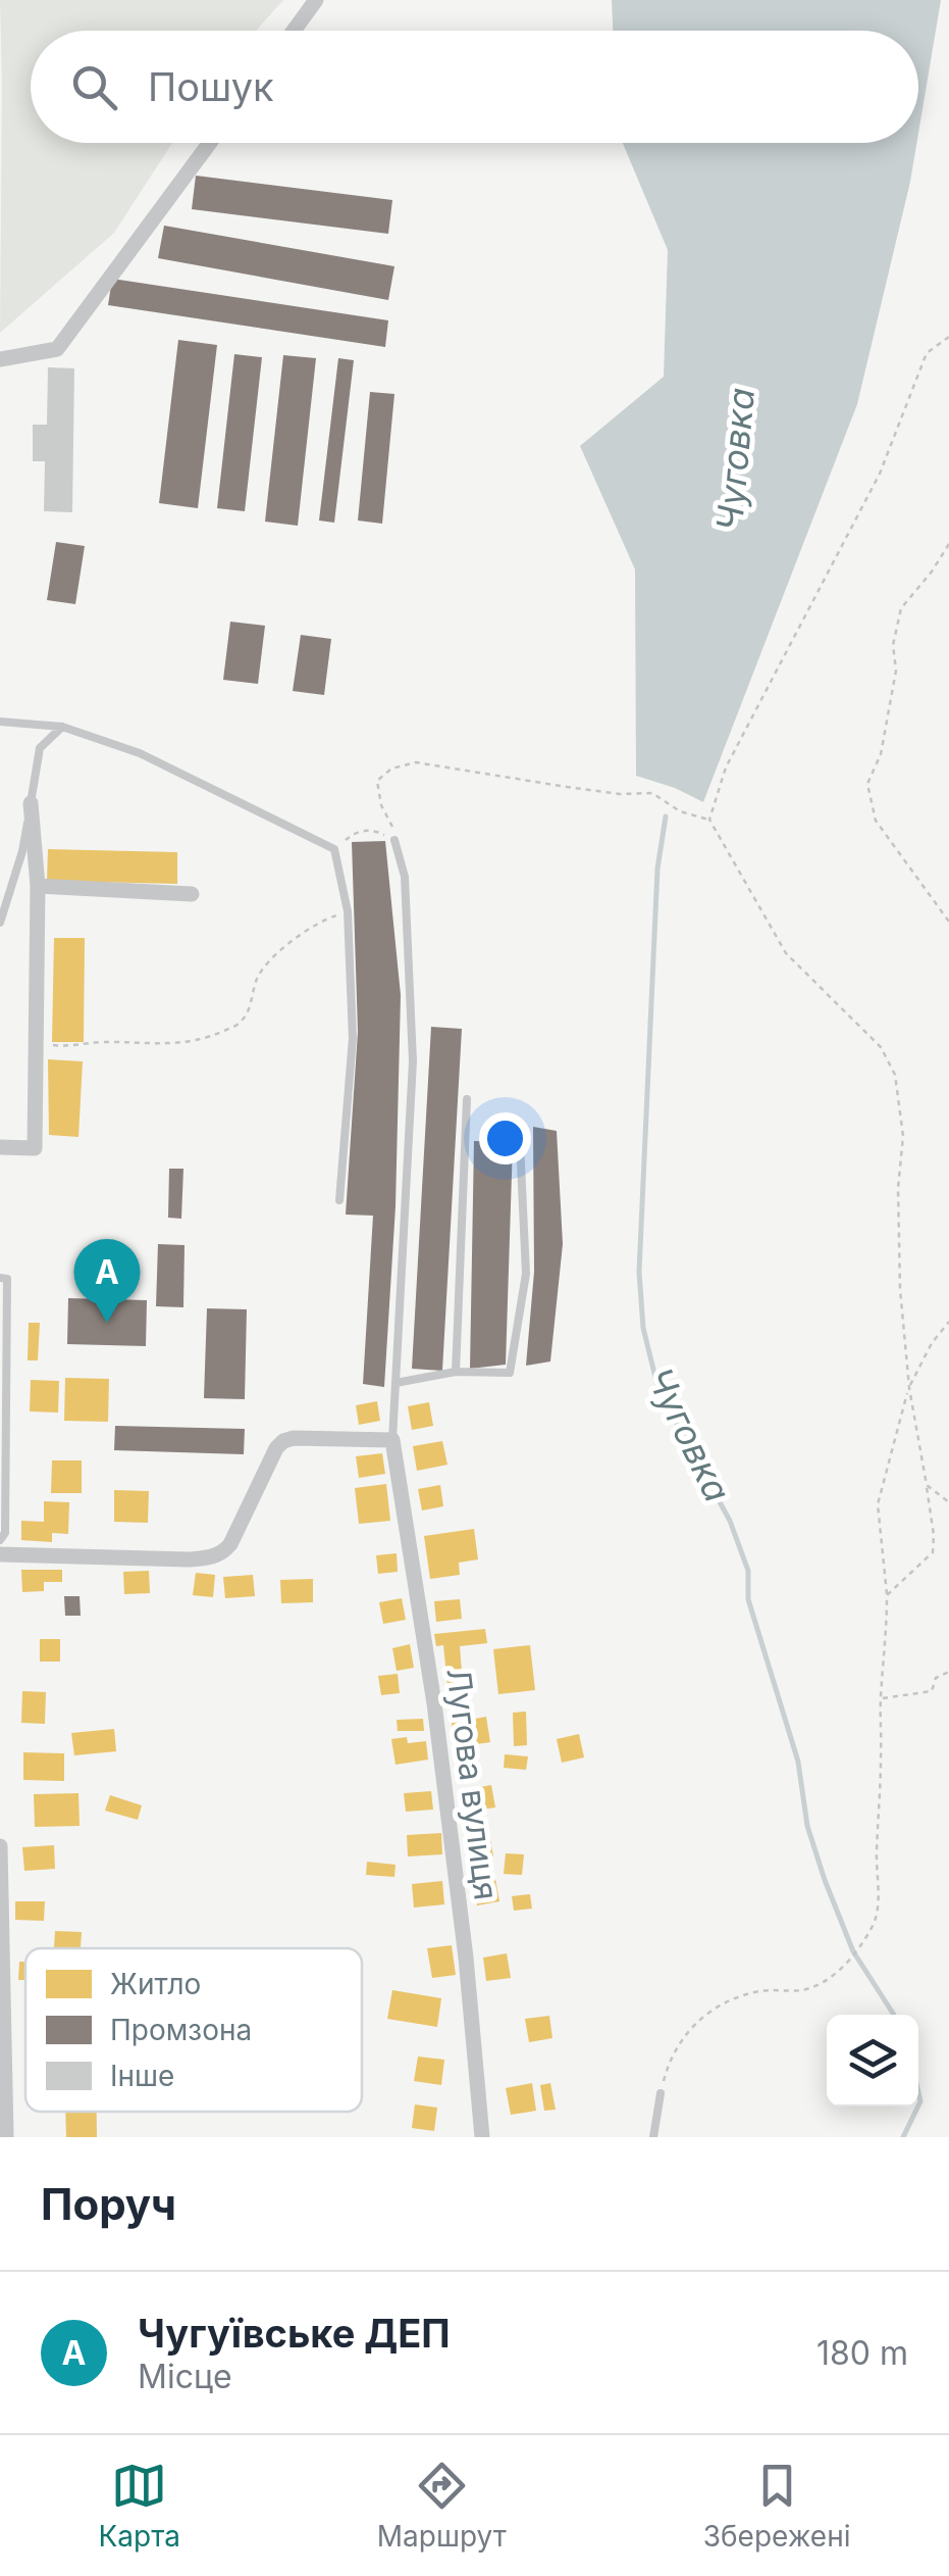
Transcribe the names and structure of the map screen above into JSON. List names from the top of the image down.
{
  "streets": {
    "street": ["Лугова вулиця"]
  },
  "water": ["Чуговка"],
  "legend": ["Житло", "Промзона", "Інше"],
  "page": {
    "search": "Пошук",
    "pins": "A",
    "heading": "Поруч",
    "list": [
      {
        "mark": "A",
        "name": "Чугуївське ДЕП",
        "note": "Місце",
        "value": "180 m"
      }
    ],
    "nav": ["Карта", "Маршрут", "Збережені"]
  }
}
